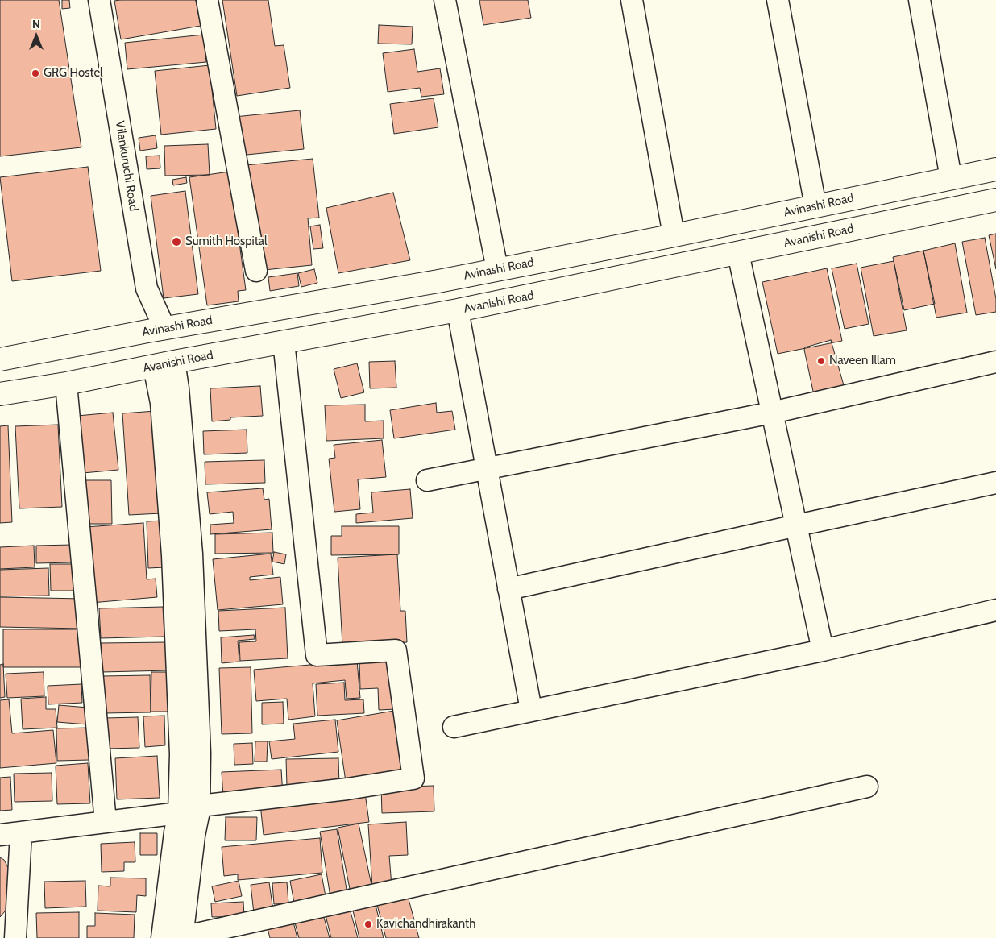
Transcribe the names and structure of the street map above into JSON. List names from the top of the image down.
{
  "streets": {
    "main road": ["Avinashi Road", "Avanishi Road"],
    "street": ["Vilankuruchi Road"]
  },
  "crossings": [
    ["Vilankuruchi Road", "Avinashi Road"]
  ],
  "places": [
    "GRG Hostel",
    "Sumith Hospital",
    "Naveen Illam",
    "Kavichandhirakanth"
  ],
  "north": "top"
}
